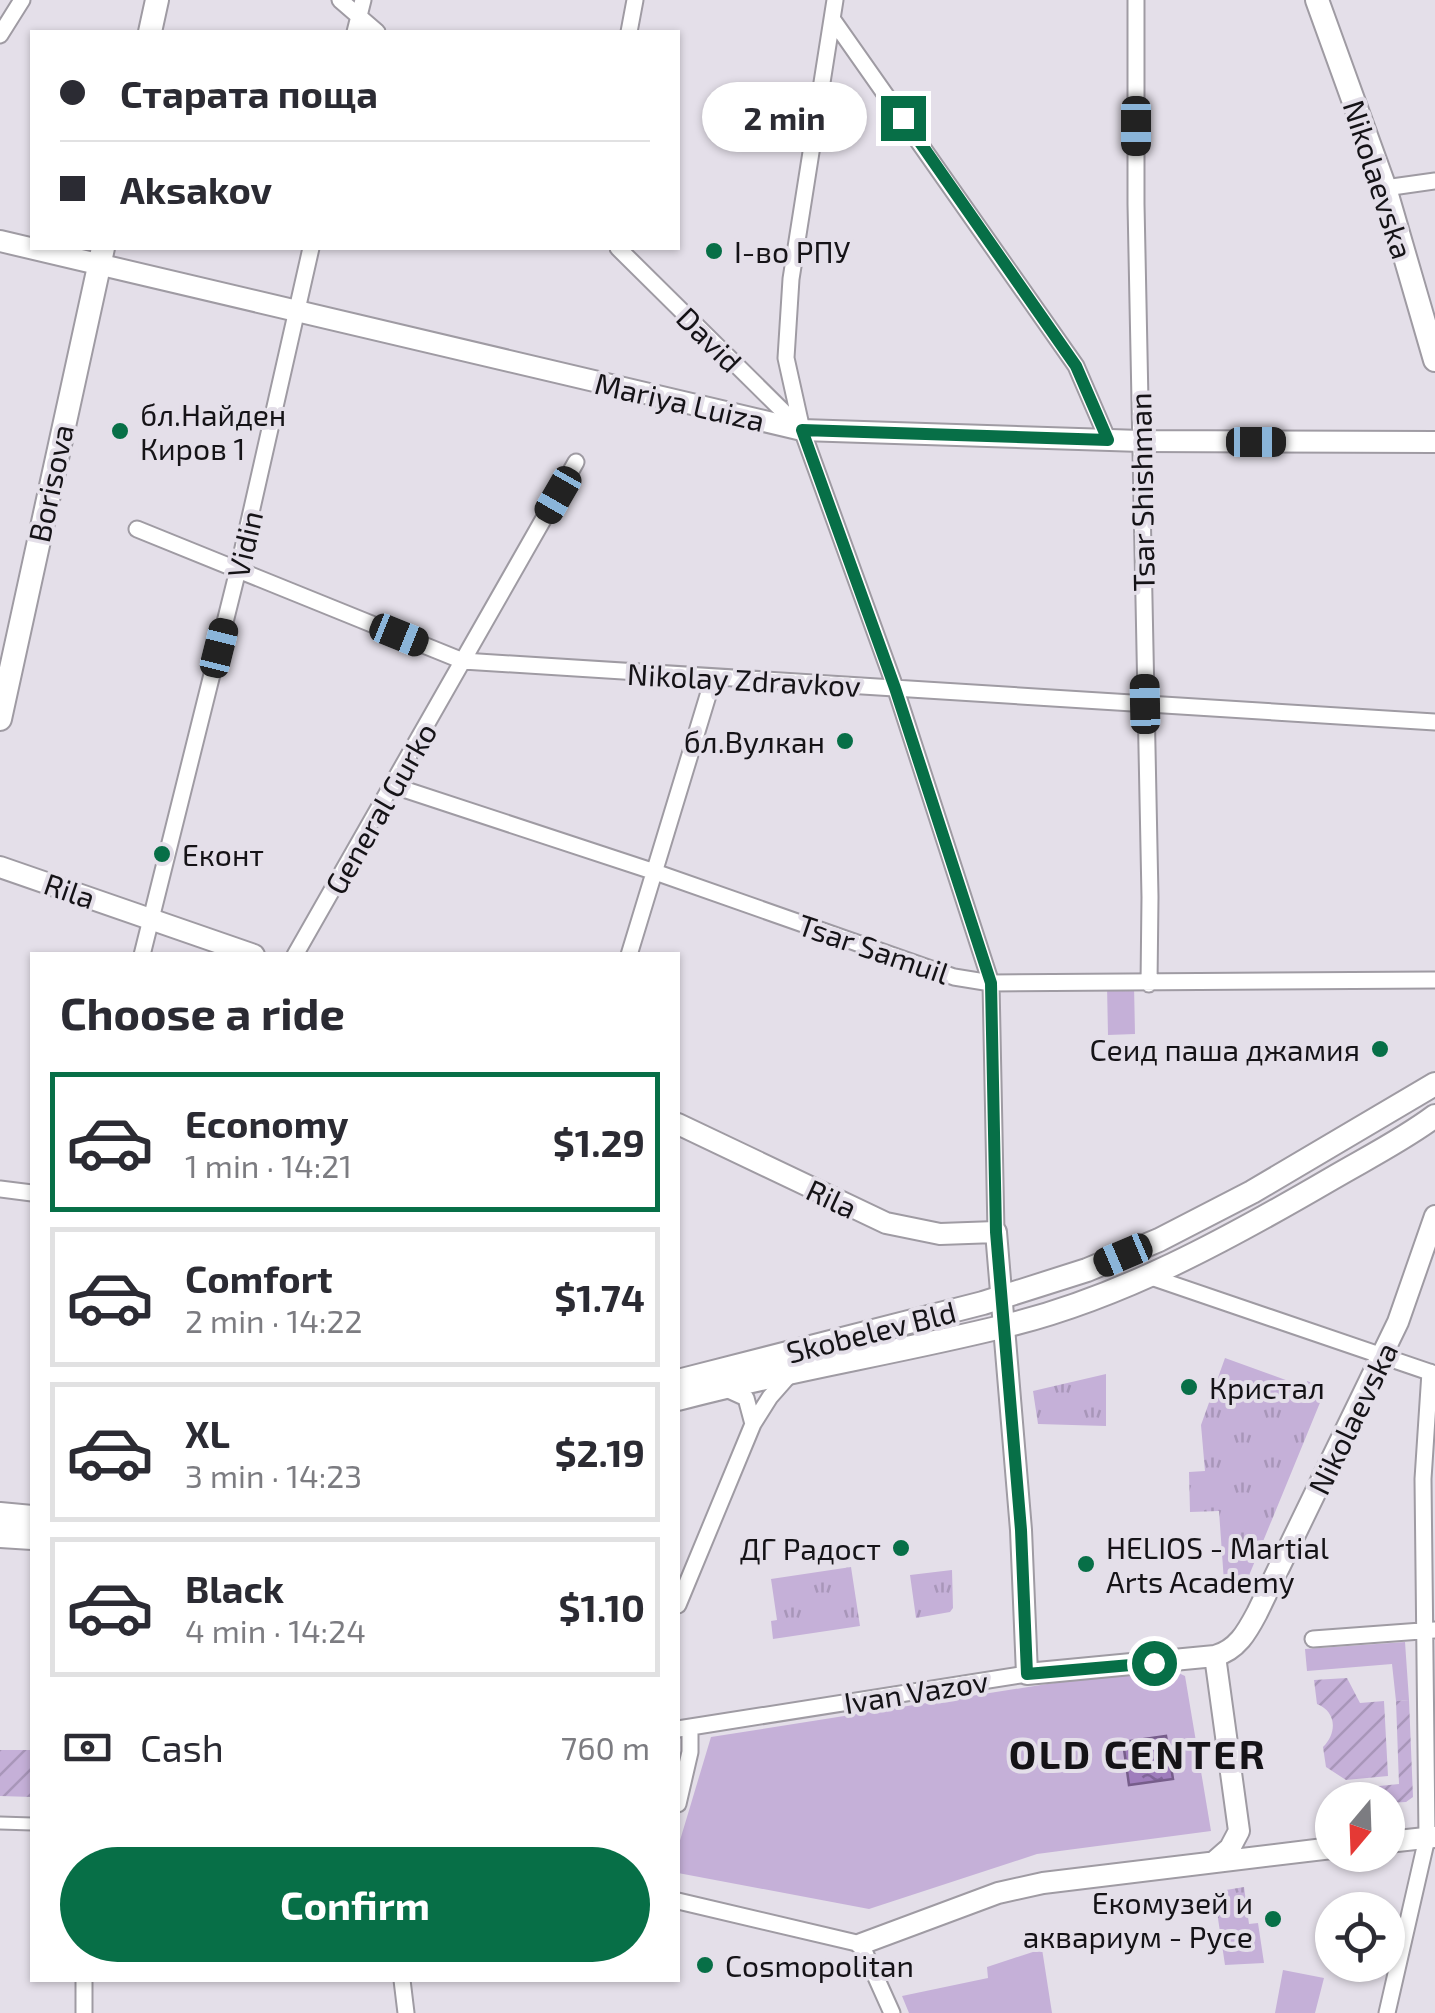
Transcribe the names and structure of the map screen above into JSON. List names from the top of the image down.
{
  "streets": {
    "main road": ["Nikolaevska", "Borisova", "Skobelev Bld"],
    "street": [
      "David",
      "Mariya Luiza",
      "Tsar Shishman",
      "Vidin",
      "Nikolay Zdravkov",
      "General Gurko",
      "Rila",
      "Tsar Samuil",
      "Ivan Vazov"
    ]
  },
  "crossings": [
    ["Nikolaevska", "Ivan Vazov"],
    ["David", "Mariya Luiza"],
    ["Mariya Luiza", "Borisova"],
    ["Mariya Luiza", "Tsar Shishman"],
    ["Mariya Luiza", "Vidin"],
    ["Tsar Shishman", "Nikolay Zdravkov"],
    ["Tsar Shishman", "Tsar Samuil"],
    ["Vidin", "Nikolay Zdravkov"],
    ["Vidin", "Rila"],
    ["Nikolay Zdravkov", "General Gurko"],
    ["General Gurko", "Tsar Samuil"]
  ],
  "districts": ["OLD CENTER"],
  "places": [
    "I-во РПУ",
    "бл.Найден Киров 1",
    "бл.Вулкан",
    "Еконт",
    "Сеид паша джамия",
    "Кристал",
    "ДГ Радост",
    "HELIOS - Martial Arts Academy",
    "Екомузей и аквариум - Русе",
    "Cosmopolitan"
  ],
  "north": "bottom",
  "page": {
    "banner": ["Старата поща", "Aksakov"],
    "bubble": "2 min",
    "heading": "Choose a ride",
    "list": [
      {
        "name": "Economy",
        "note": "1 min · 14:21",
        "value": "$1.29"
      },
      {
        "name": "Comfort",
        "note": "2 min · 14:22",
        "value": "$1.74"
      },
      {
        "name": "XL",
        "note": "3 min · 14:23",
        "value": "$2.19"
      },
      {
        "name": "Black",
        "note": "4 min · 14:24",
        "value": "$1.10"
      }
    ],
    "pay": ["Cash", "760 m"],
    "buttons": "Confirm"
  }
}
